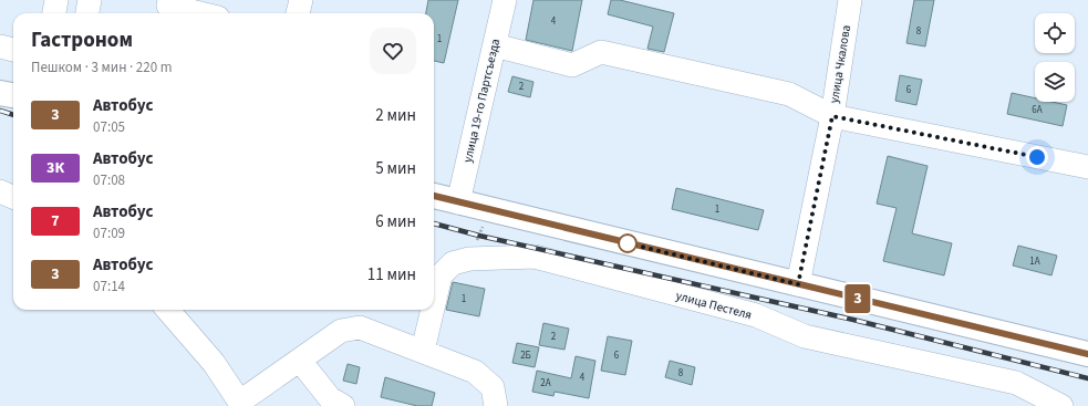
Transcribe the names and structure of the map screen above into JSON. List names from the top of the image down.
{
  "streets": {
    "street": ["улица Чкалова", "улица 19-го Партсъезда", "улица Пестеля"]
  },
  "lines": ["bus line 3"],
  "house_numbers": [
    "4",
    "8",
    "1",
    "2",
    "6",
    "6А",
    "1",
    "1А",
    "1",
    "2",
    "2Б",
    "6",
    "8",
    "4",
    "2А"
  ],
  "page": {
    "on_map": "3",
    "heading": ["Гастроном", "Пешком · 3 мин · 220 m"],
    "list": [
      {
        "mark": "3",
        "name": "Автобус",
        "note": "07:05",
        "value": "2 мин"
      },
      {
        "mark": "3К",
        "name": "Автобус",
        "note": "07:08",
        "value": "5 мин"
      },
      {
        "mark": "7",
        "name": "Автобус",
        "note": "07:09",
        "value": "6 мин"
      },
      {
        "mark": "3",
        "name": "Автобус",
        "note": "07:14",
        "value": "11 мин"
      }
    ]
  }
}
